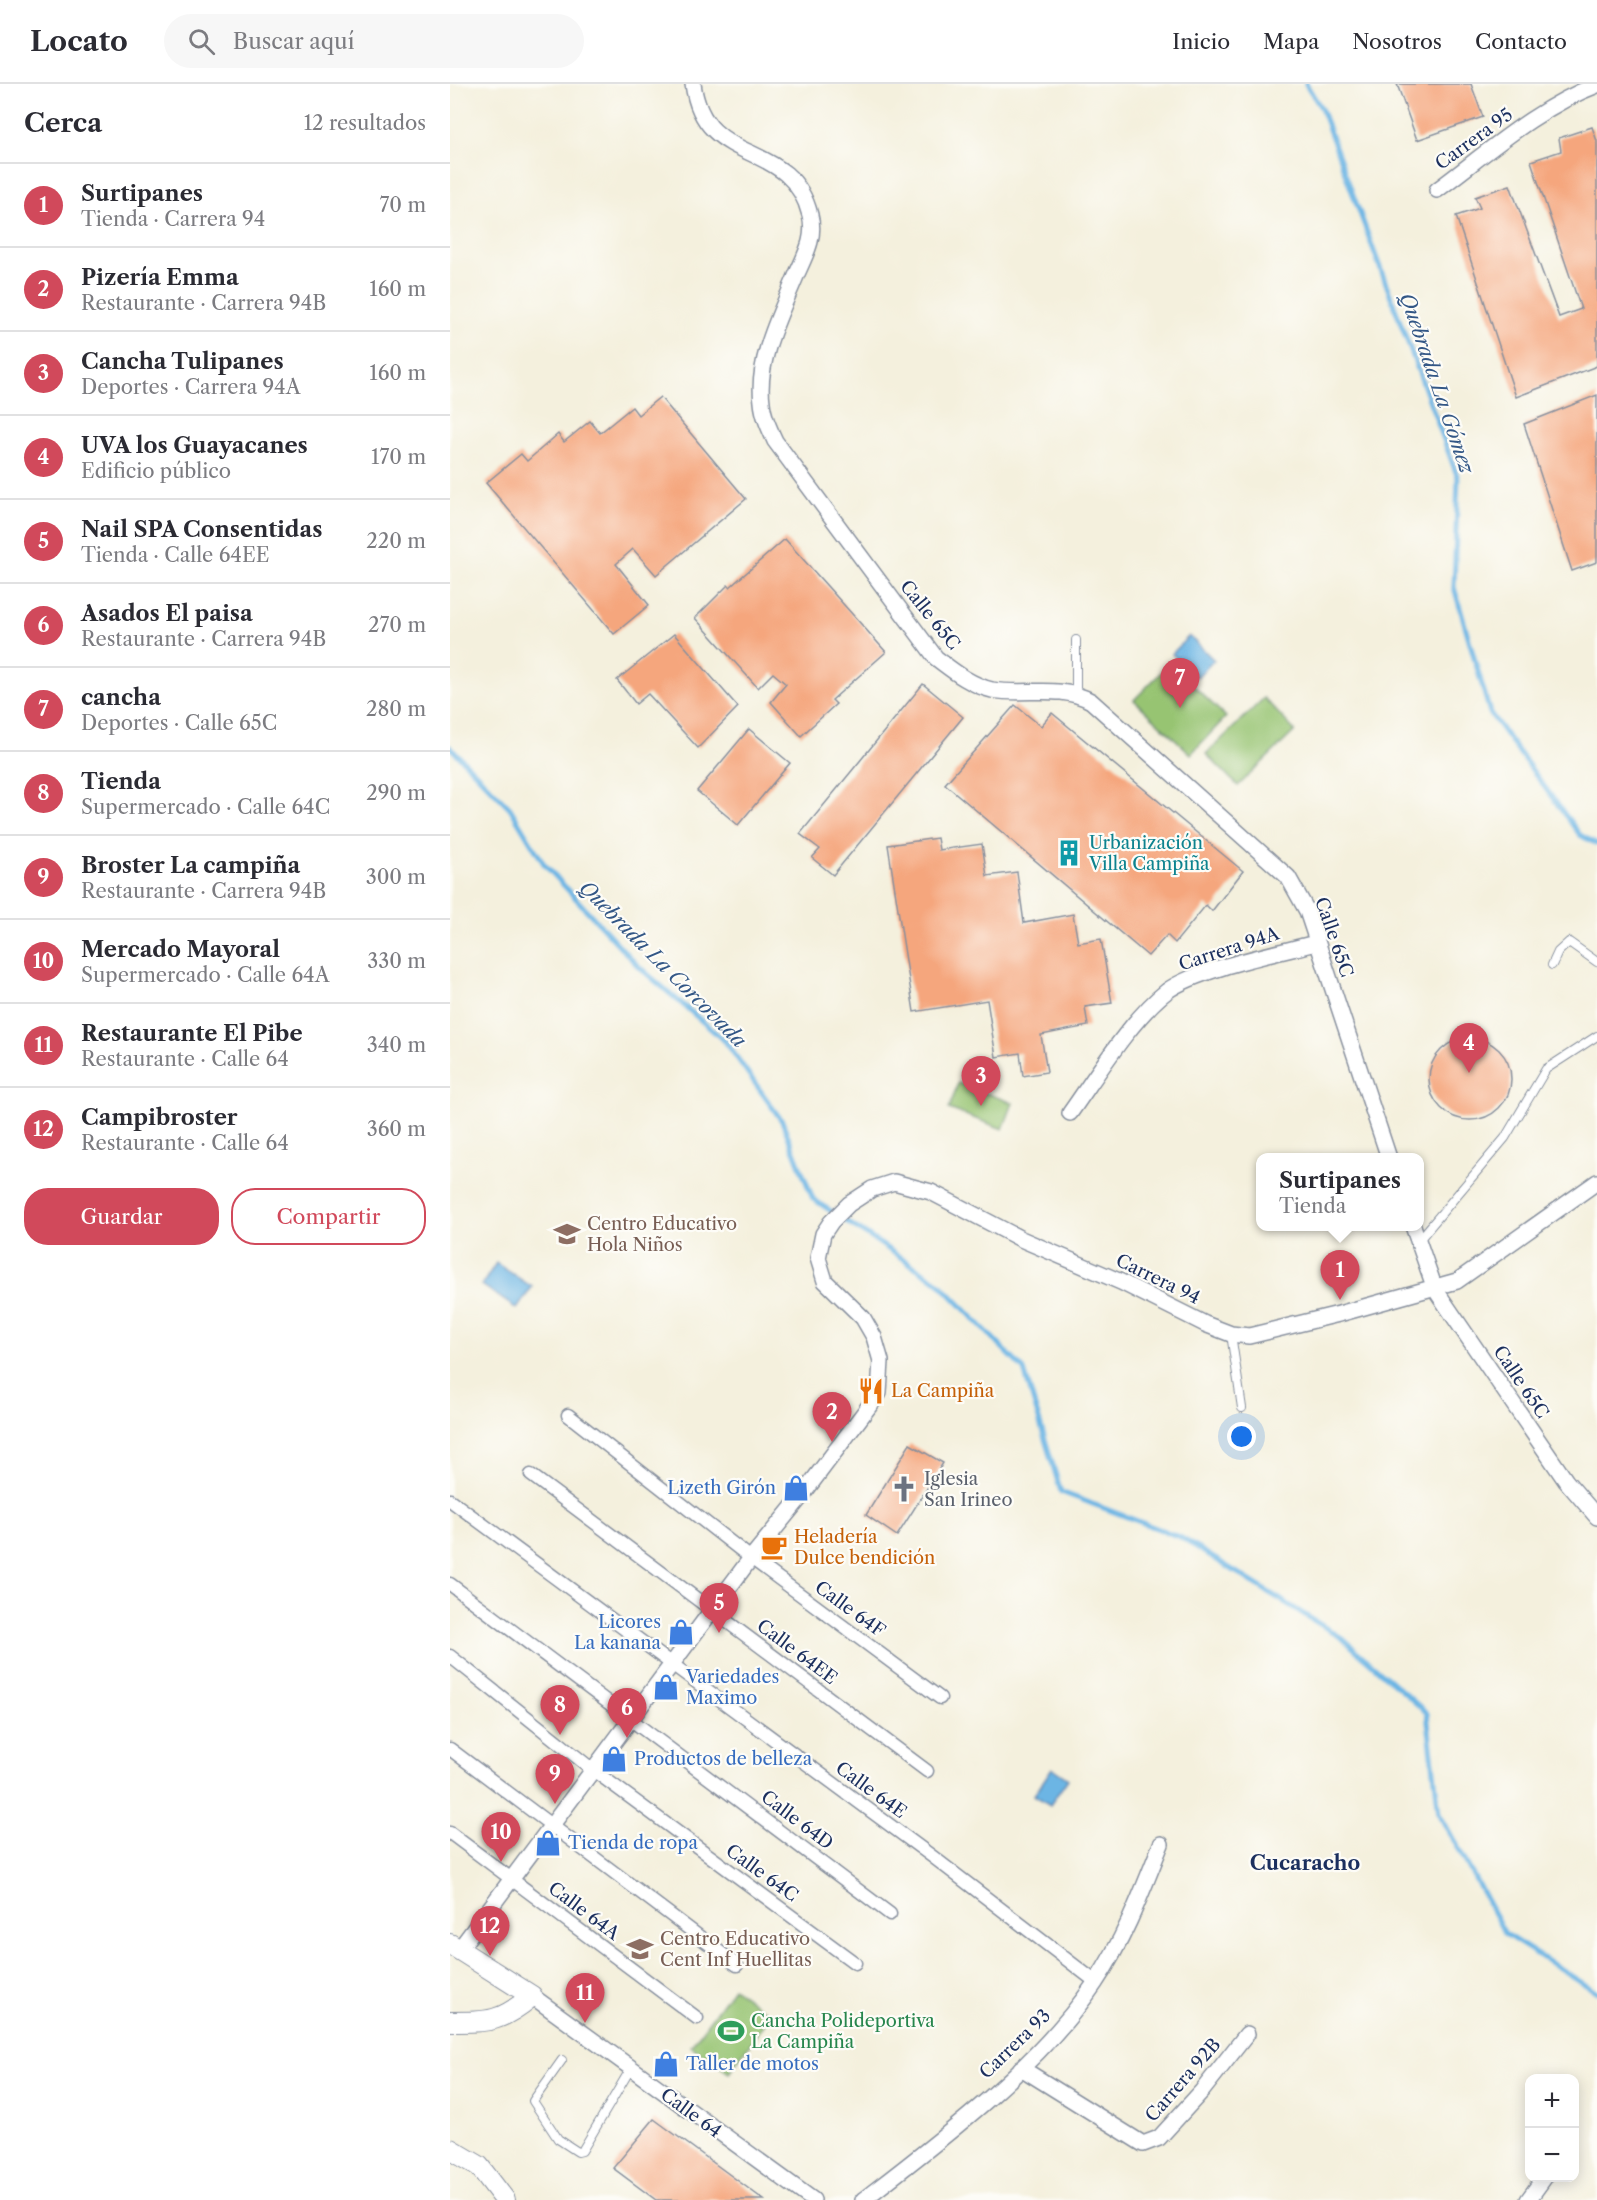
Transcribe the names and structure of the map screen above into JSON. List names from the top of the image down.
{
  "streets": {
    "street": [
      "Carrera 95",
      "Calle 65C",
      "Carrera 94A",
      "Carrera 94",
      "Calle 64F",
      "Calle 64EE",
      "Calle 64E",
      "Calle 64D",
      "Calle 64C",
      "Calle 64A",
      "Carrera 93",
      "Carrera 92B",
      "Calle 64"
    ]
  },
  "crossings": [
    ["Calle 65C", "Carrera 94A"],
    ["Calle 65C", "Carrera 94"],
    ["Carrera 94", "Calle 64F"],
    ["Calle 64E", "Carrera 93"],
    ["Carrera 93", "Carrera 92B"]
  ],
  "districts": ["Cucaracho"],
  "water": ["Quebrada La Gómez", "Quebrada La Corcovada"],
  "places": {
    "building": ["Urbanización Villa Campiña"],
    "school or university": ["Centro Educativo Hola Niños", "Centro Educativo Cent Inf Huellitas"],
    "restaurant": ["La Campiña"],
    "shop": [
      "Lizeth Girón",
      "Licores La kanana",
      "Variedades Maximo",
      "Productos de belleza",
      "Tienda de ropa",
      "Taller de motos"
    ],
    "church": ["Iglesia San Irineo"],
    "cafe": ["Heladería Dulce bendición"],
    "sports": ["Cancha Polideportiva La Campiña"]
  },
  "page": {
    "header": "Locato",
    "search": "Buscar aquí",
    "nav": [
      "Inicio",
      "Mapa",
      "Nosotros",
      "Contacto"
    ],
    "heading": ["Cerca", "12 resultados"],
    "list": [
      {
        "mark": "1",
        "name": "Surtipanes",
        "note": "Tienda · Carrera 94",
        "value": "70 m"
      },
      {
        "mark": "2",
        "name": "Pizería Emma",
        "note": "Restaurante · Carrera 94B",
        "value": "160 m"
      },
      {
        "mark": "3",
        "name": "Cancha Tulipanes",
        "note": "Deportes · Carrera 94A",
        "value": "160 m"
      },
      {
        "mark": "4",
        "name": "UVA los Guayacanes",
        "note": "Edificio público",
        "value": "170 m"
      },
      {
        "mark": "5",
        "name": "Nail SPA Consentidas",
        "note": "Tienda · Calle 64EE",
        "value": "220 m"
      },
      {
        "mark": "6",
        "name": "Asados El paisa",
        "note": "Restaurante · Carrera 94B",
        "value": "270 m"
      },
      {
        "mark": "7",
        "name": "cancha",
        "note": "Deportes · Calle 65C",
        "value": "280 m"
      },
      {
        "mark": "8",
        "name": "Tienda",
        "note": "Supermercado · Calle 64C",
        "value": "290 m"
      },
      {
        "mark": "9",
        "name": "Broster La campiña",
        "note": "Restaurante · Carrera 94B",
        "value": "300 m"
      },
      {
        "mark": "10",
        "name": "Mercado Mayoral",
        "note": "Supermercado · Calle 64A",
        "value": "330 m"
      },
      {
        "mark": "11",
        "name": "Restaurante El Pibe",
        "note": "Restaurante · Calle 64",
        "value": "340 m"
      },
      {
        "mark": "12",
        "name": "Campibroster",
        "note": "Restaurante · Calle 64",
        "value": "360 m"
      }
    ],
    "pins": [
      "7",
      "4",
      "3",
      "1",
      "2",
      "5",
      "8",
      "6",
      "9",
      "10",
      "12",
      "11"
    ],
    "popup": ["Surtipanes", "Tienda"],
    "buttons": ["Guardar", "Compartir"],
    "map_buttons": ["+", "−"]
  }
}
